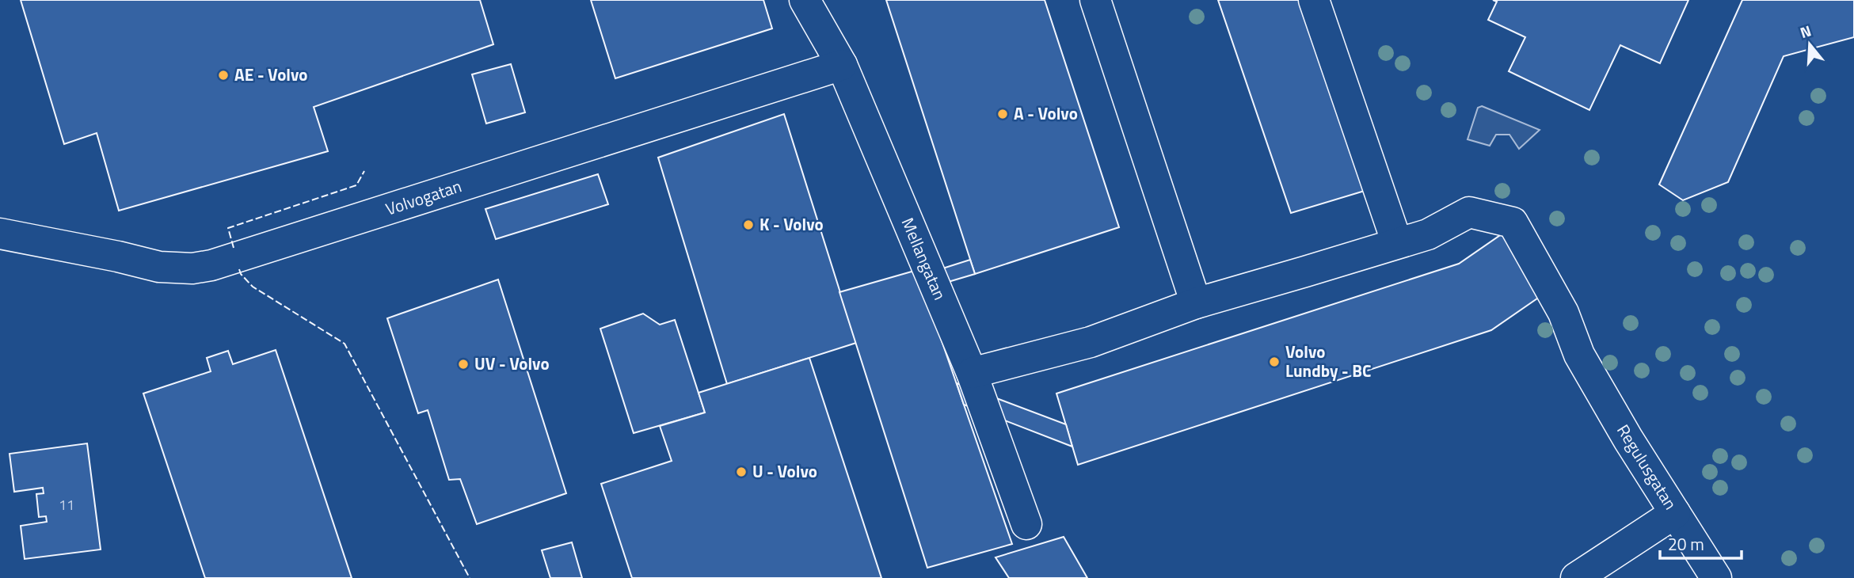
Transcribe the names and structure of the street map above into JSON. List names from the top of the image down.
{
  "streets": {
    "street": ["Volvogatan", "Mellangatan", "Regulusgatan"]
  },
  "crossings": [
    ["Volvogatan", "Mellangatan"],
    ["Mellangatan", "Regulusgatan"]
  ],
  "places": [
    "AE - Volvo",
    "A - Volvo",
    "K - Volvo",
    "Volvo Lundby - BC",
    "UV - Volvo",
    "U - Volvo"
  ],
  "house_numbers": ["11"],
  "scale_bar": "20 m",
  "north": "top"
}
